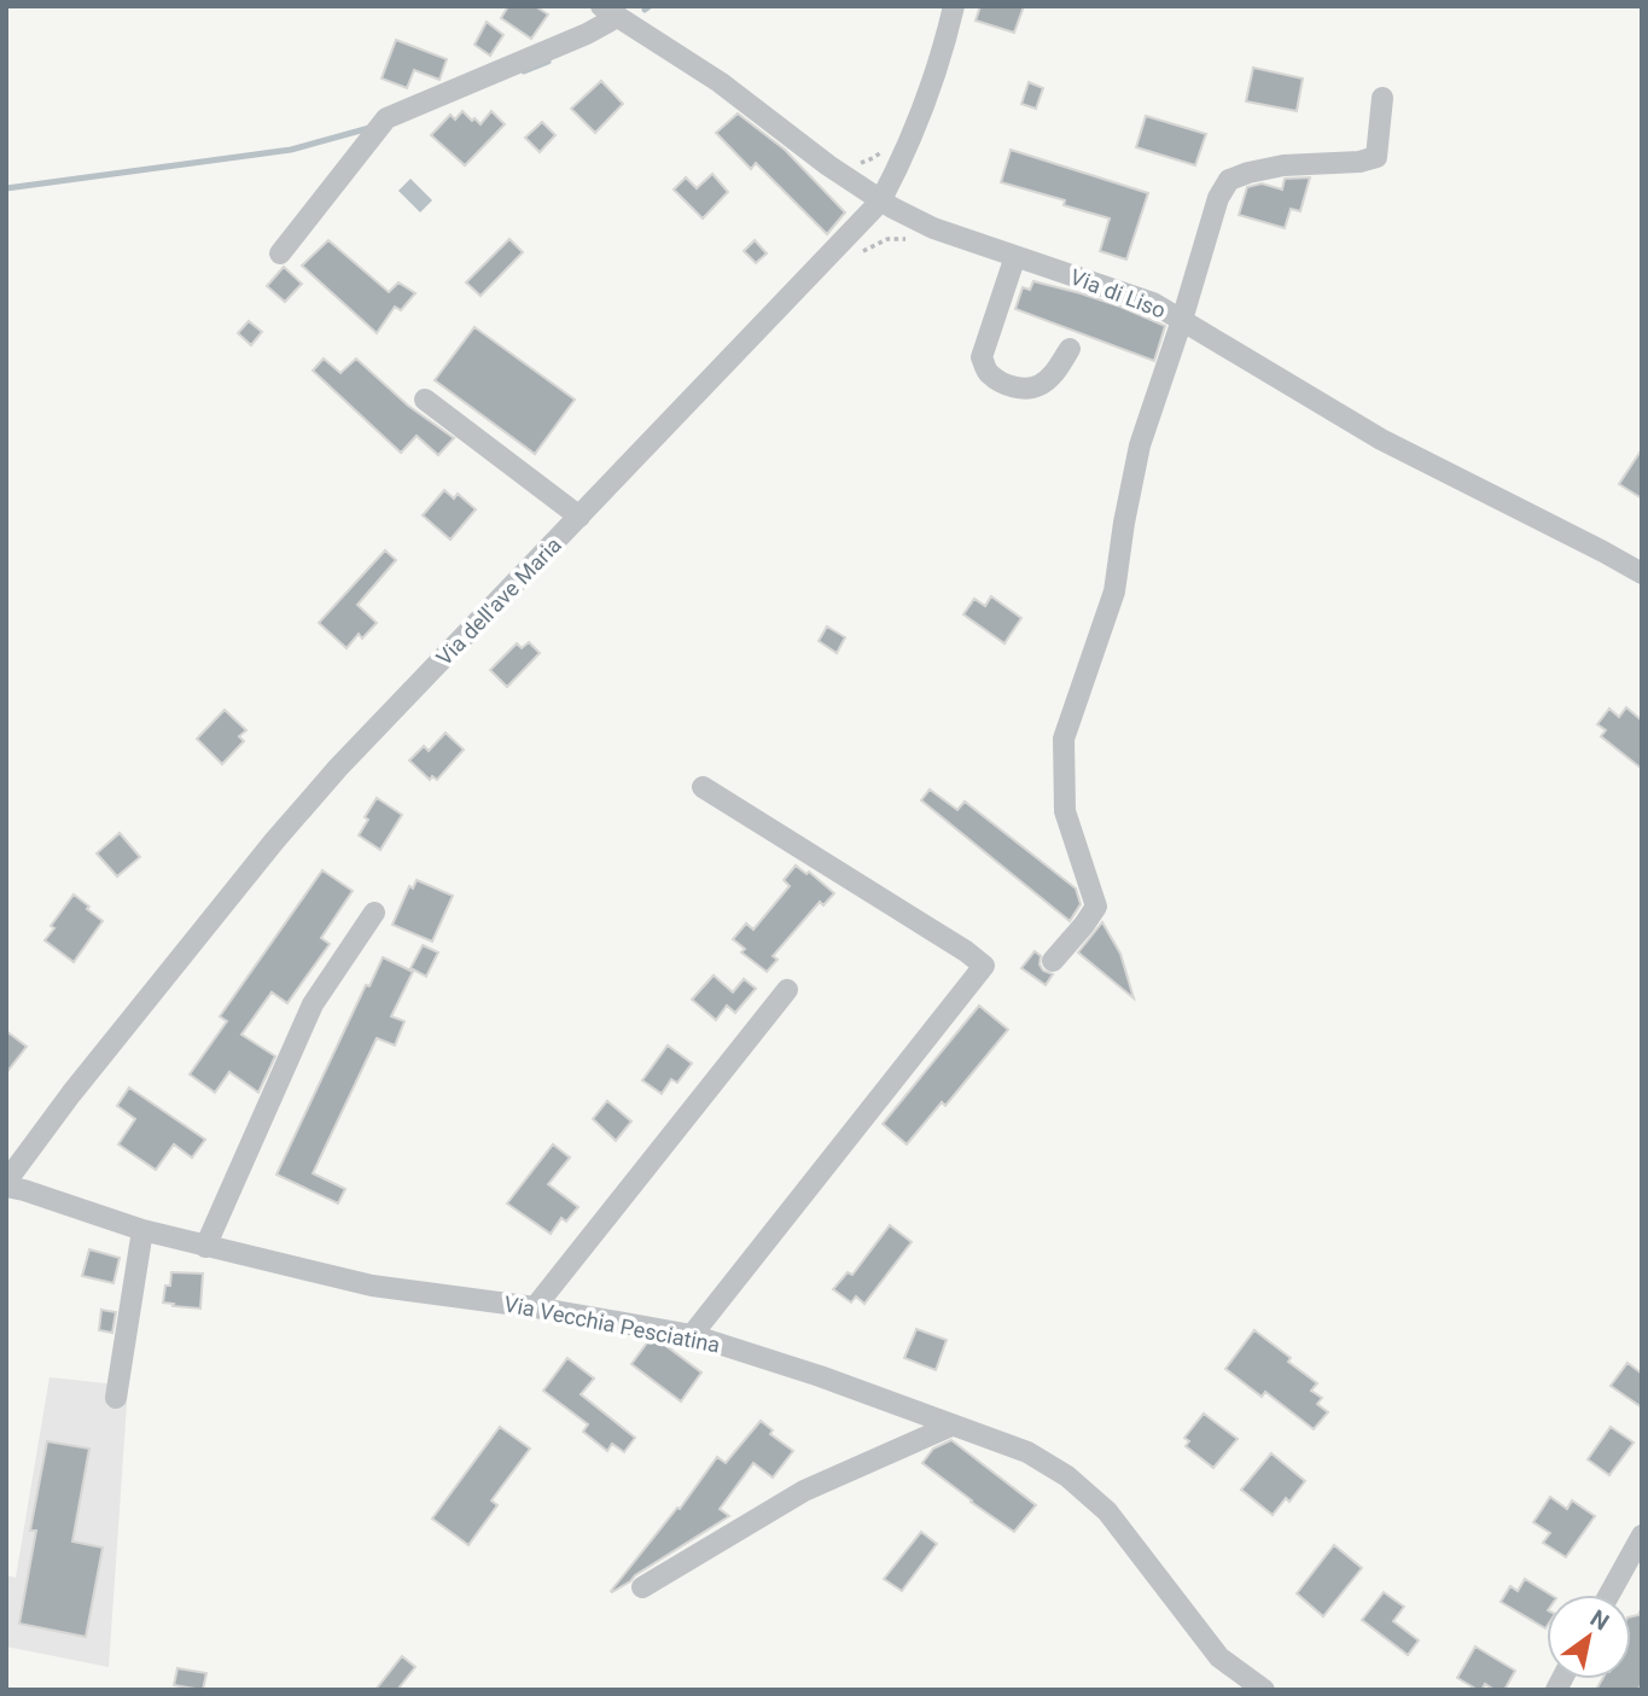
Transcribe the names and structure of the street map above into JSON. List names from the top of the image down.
{
  "streets": {
    "street": ["Via di Liso", "Via dell'ave Maria", "Via Vecchia Pesciatina"]
  },
  "crossings": [
    ["Via di Liso", "Via dell'ave Maria"],
    ["Via dell'ave Maria", "Via Vecchia Pesciatina"]
  ],
  "north": "top right"
}
